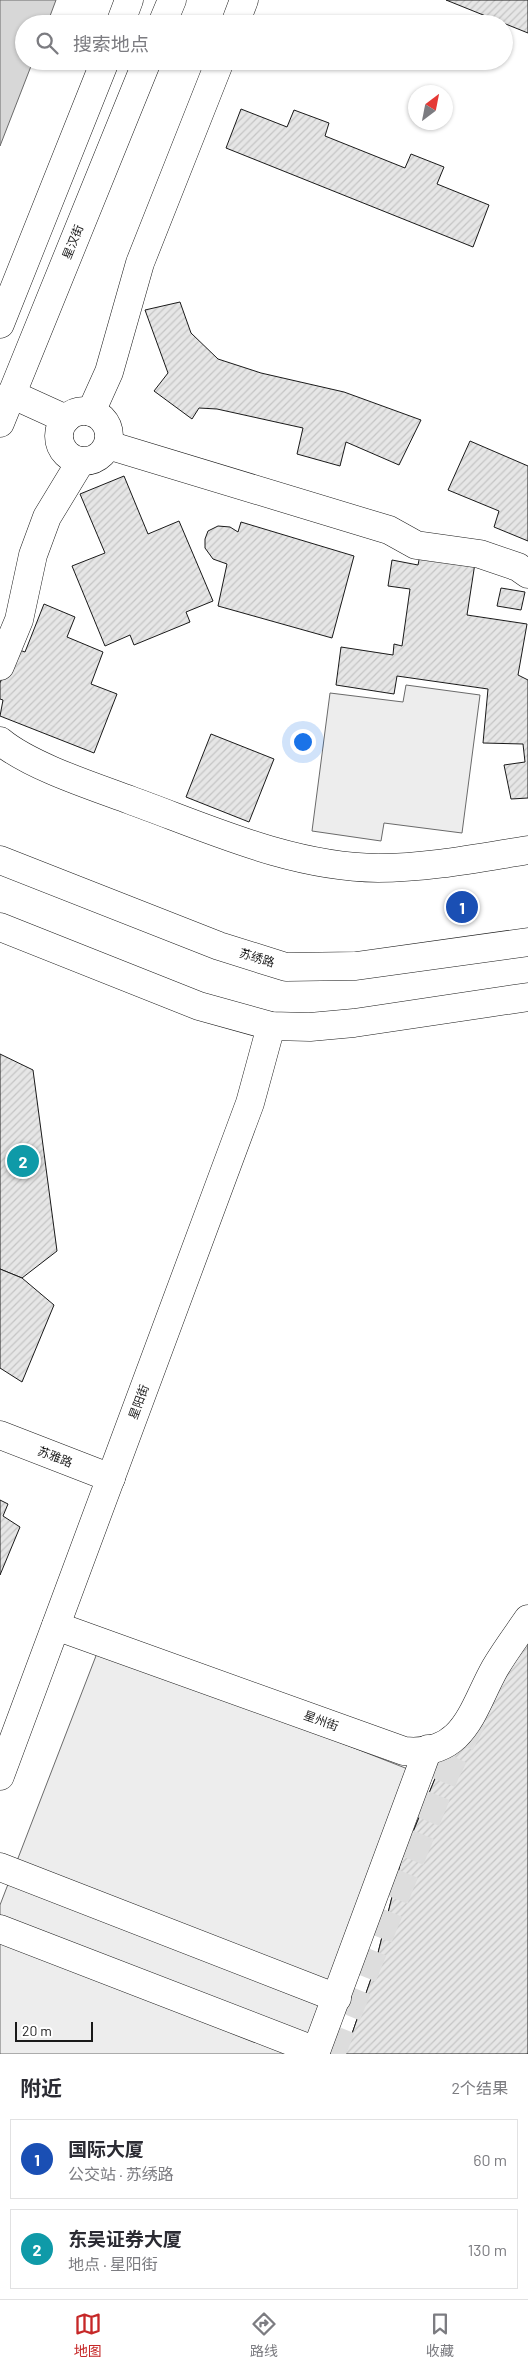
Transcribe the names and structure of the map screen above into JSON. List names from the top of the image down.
{
  "streets": {
    "street": [
      "星汉街",
      "苏绣路",
      "星阳街",
      "苏雅路",
      "星州街"
    ]
  },
  "crossings": [
    ["星阳街", "苏雅路"],
    ["星阳街", "星州街"]
  ],
  "scale_bar": "20 m",
  "north": "top right",
  "page": {
    "search": "搜索地点",
    "pins": ["1", "2"],
    "scale": "20 m",
    "heading": ["附近", "2个结果"],
    "list": [
      {
        "mark": "1",
        "name": "国际大厦",
        "note": "公交站 · 苏绣路",
        "value": "60 m"
      },
      {
        "mark": "2",
        "name": "东吴证券大厦",
        "note": "地点 · 星阳街",
        "value": "130 m"
      }
    ],
    "nav": ["地图", "路线", "收藏"]
  }
}
